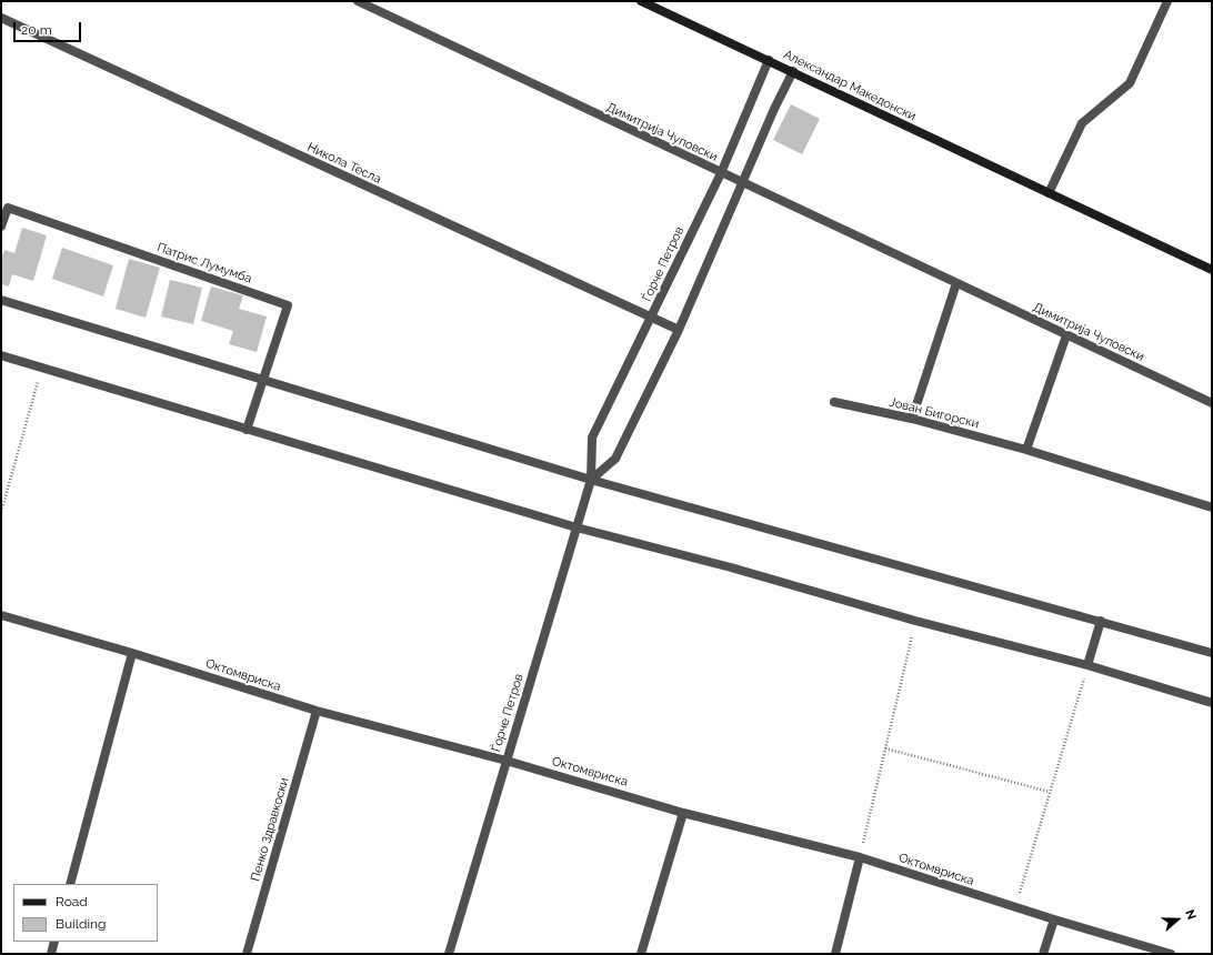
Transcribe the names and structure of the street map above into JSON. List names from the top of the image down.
{
  "streets": {
    "street": [
      "Александар Македонски",
      "Димитрија Чуповски",
      "Никола Тесла",
      "Патрис Лумумба",
      "Ѓорче Петров",
      "Јован Бигорски",
      "Октомвриска",
      "Пенко Здравкоски"
    ]
  },
  "crossings": [
    ["Александар Македонски", "Ѓорче Петров"],
    ["Димитрија Чуповски", "Ѓорче Петров"],
    ["Никола Тесла", "Ѓорче Петров"],
    ["Ѓорче Петров", "Октомвриска"],
    ["Октомвриска", "Пенко Здравкоски"]
  ],
  "legend": ["Road", "Building"],
  "scale_bar": "20 m",
  "north": "right"
}
